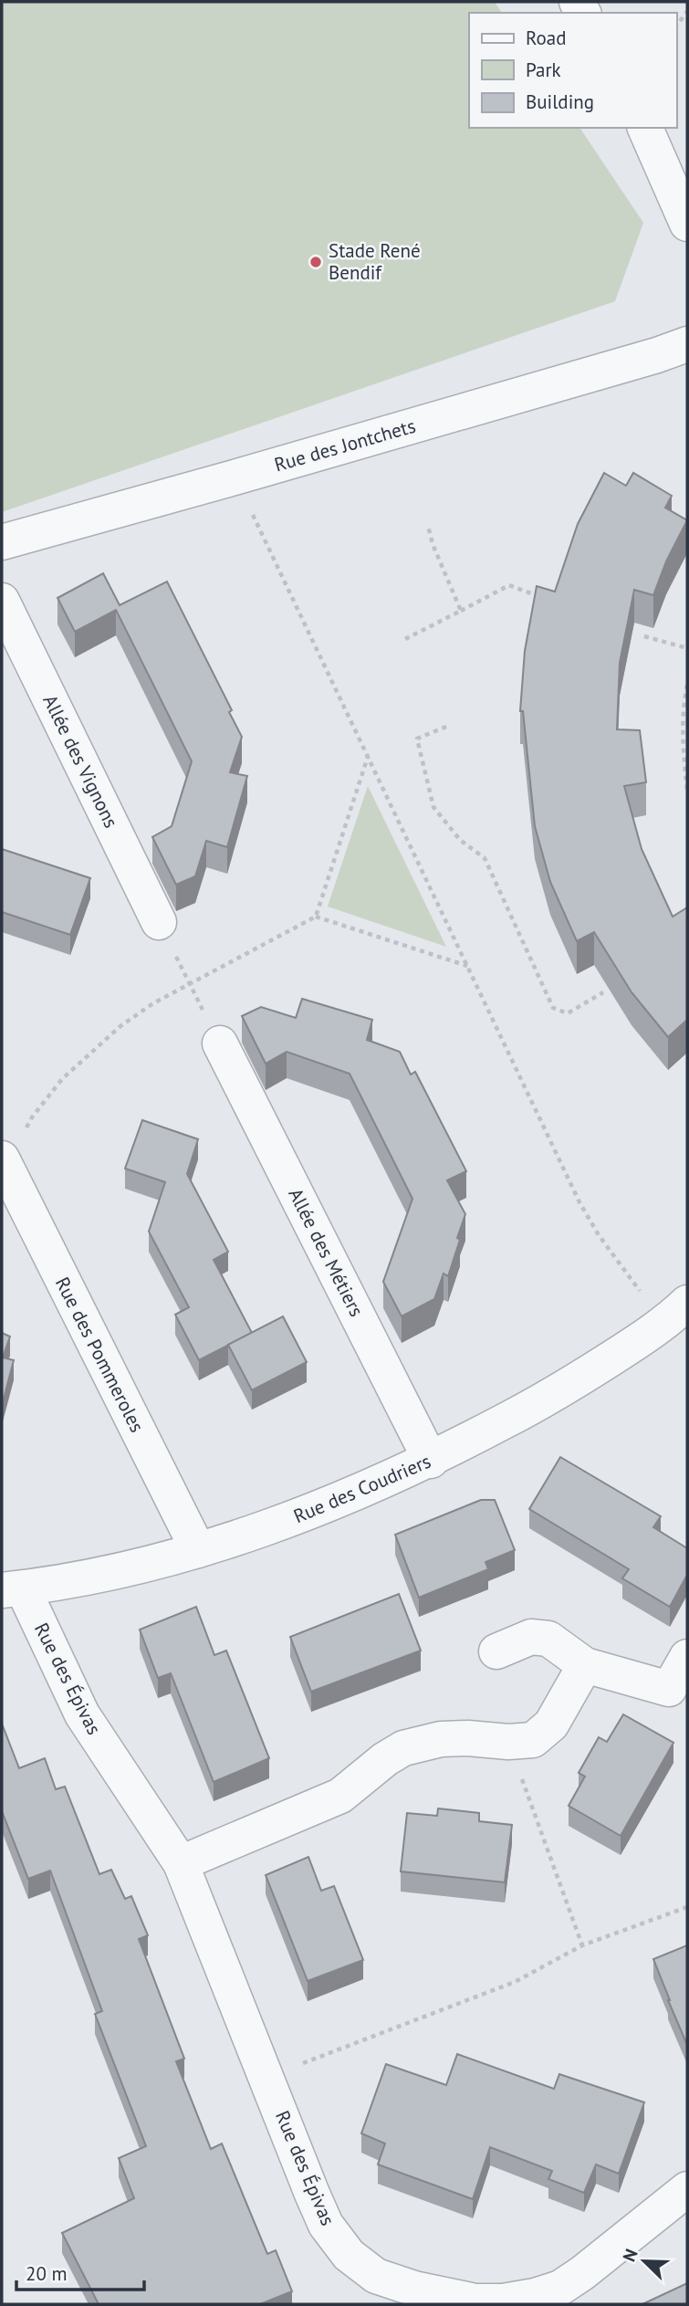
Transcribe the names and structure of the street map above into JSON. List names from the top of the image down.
{
  "streets": {
    "street": [
      "Rue des Jontchets",
      "Allée des Vignons",
      "Allée des Métiers",
      "Rue des Pommeroles",
      "Rue des Coudriers",
      "Rue des Épivas"
    ]
  },
  "crossings": [
    ["Allée des Métiers", "Rue des Coudriers"],
    ["Rue des Pommeroles", "Rue des Coudriers"],
    ["Rue des Coudriers", "Rue des Épivas"]
  ],
  "places": ["Stade René Bendif"],
  "legend": ["Road", "Park", "Building"],
  "scale_bar": "20 m",
  "north": "top left"
}
